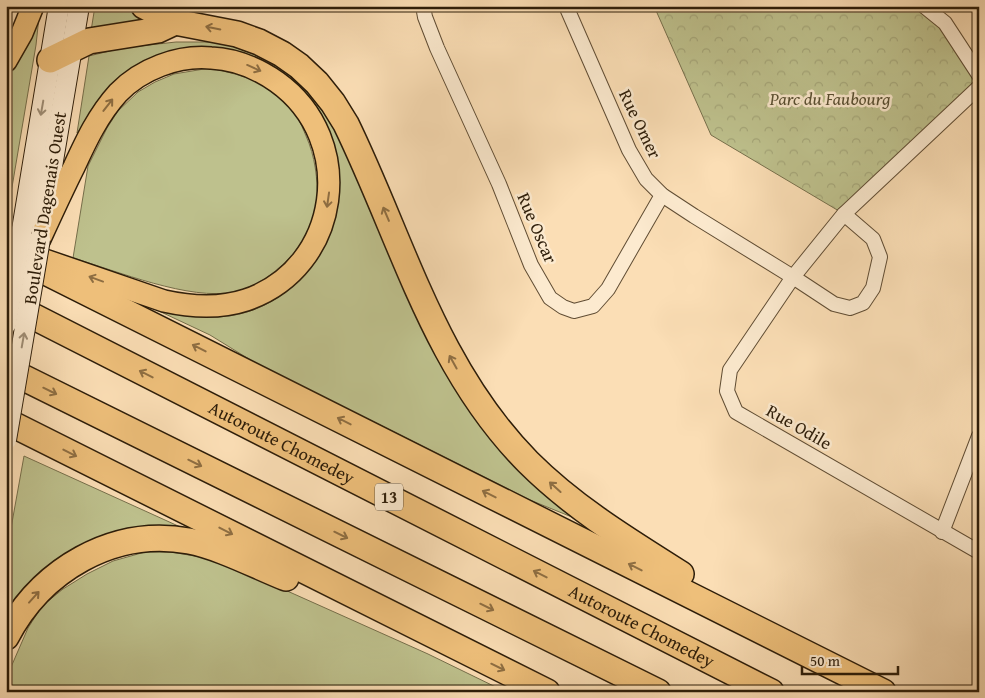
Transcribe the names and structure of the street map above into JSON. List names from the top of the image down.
{
  "streets": {
    "highway": ["Autoroute Chomedey", "13"],
    "main road": ["Boulevard Dagenais Ouest"],
    "street": ["Rue Omer", "Rue Oscar", "Rue Odile"]
  },
  "crossings": [
    ["Rue Omer", "Rue Oscar"],
    ["Rue Omer", "Rue Odile"]
  ],
  "parks": ["Parc du Faubourg"],
  "scale_bar": "50 m"
}
